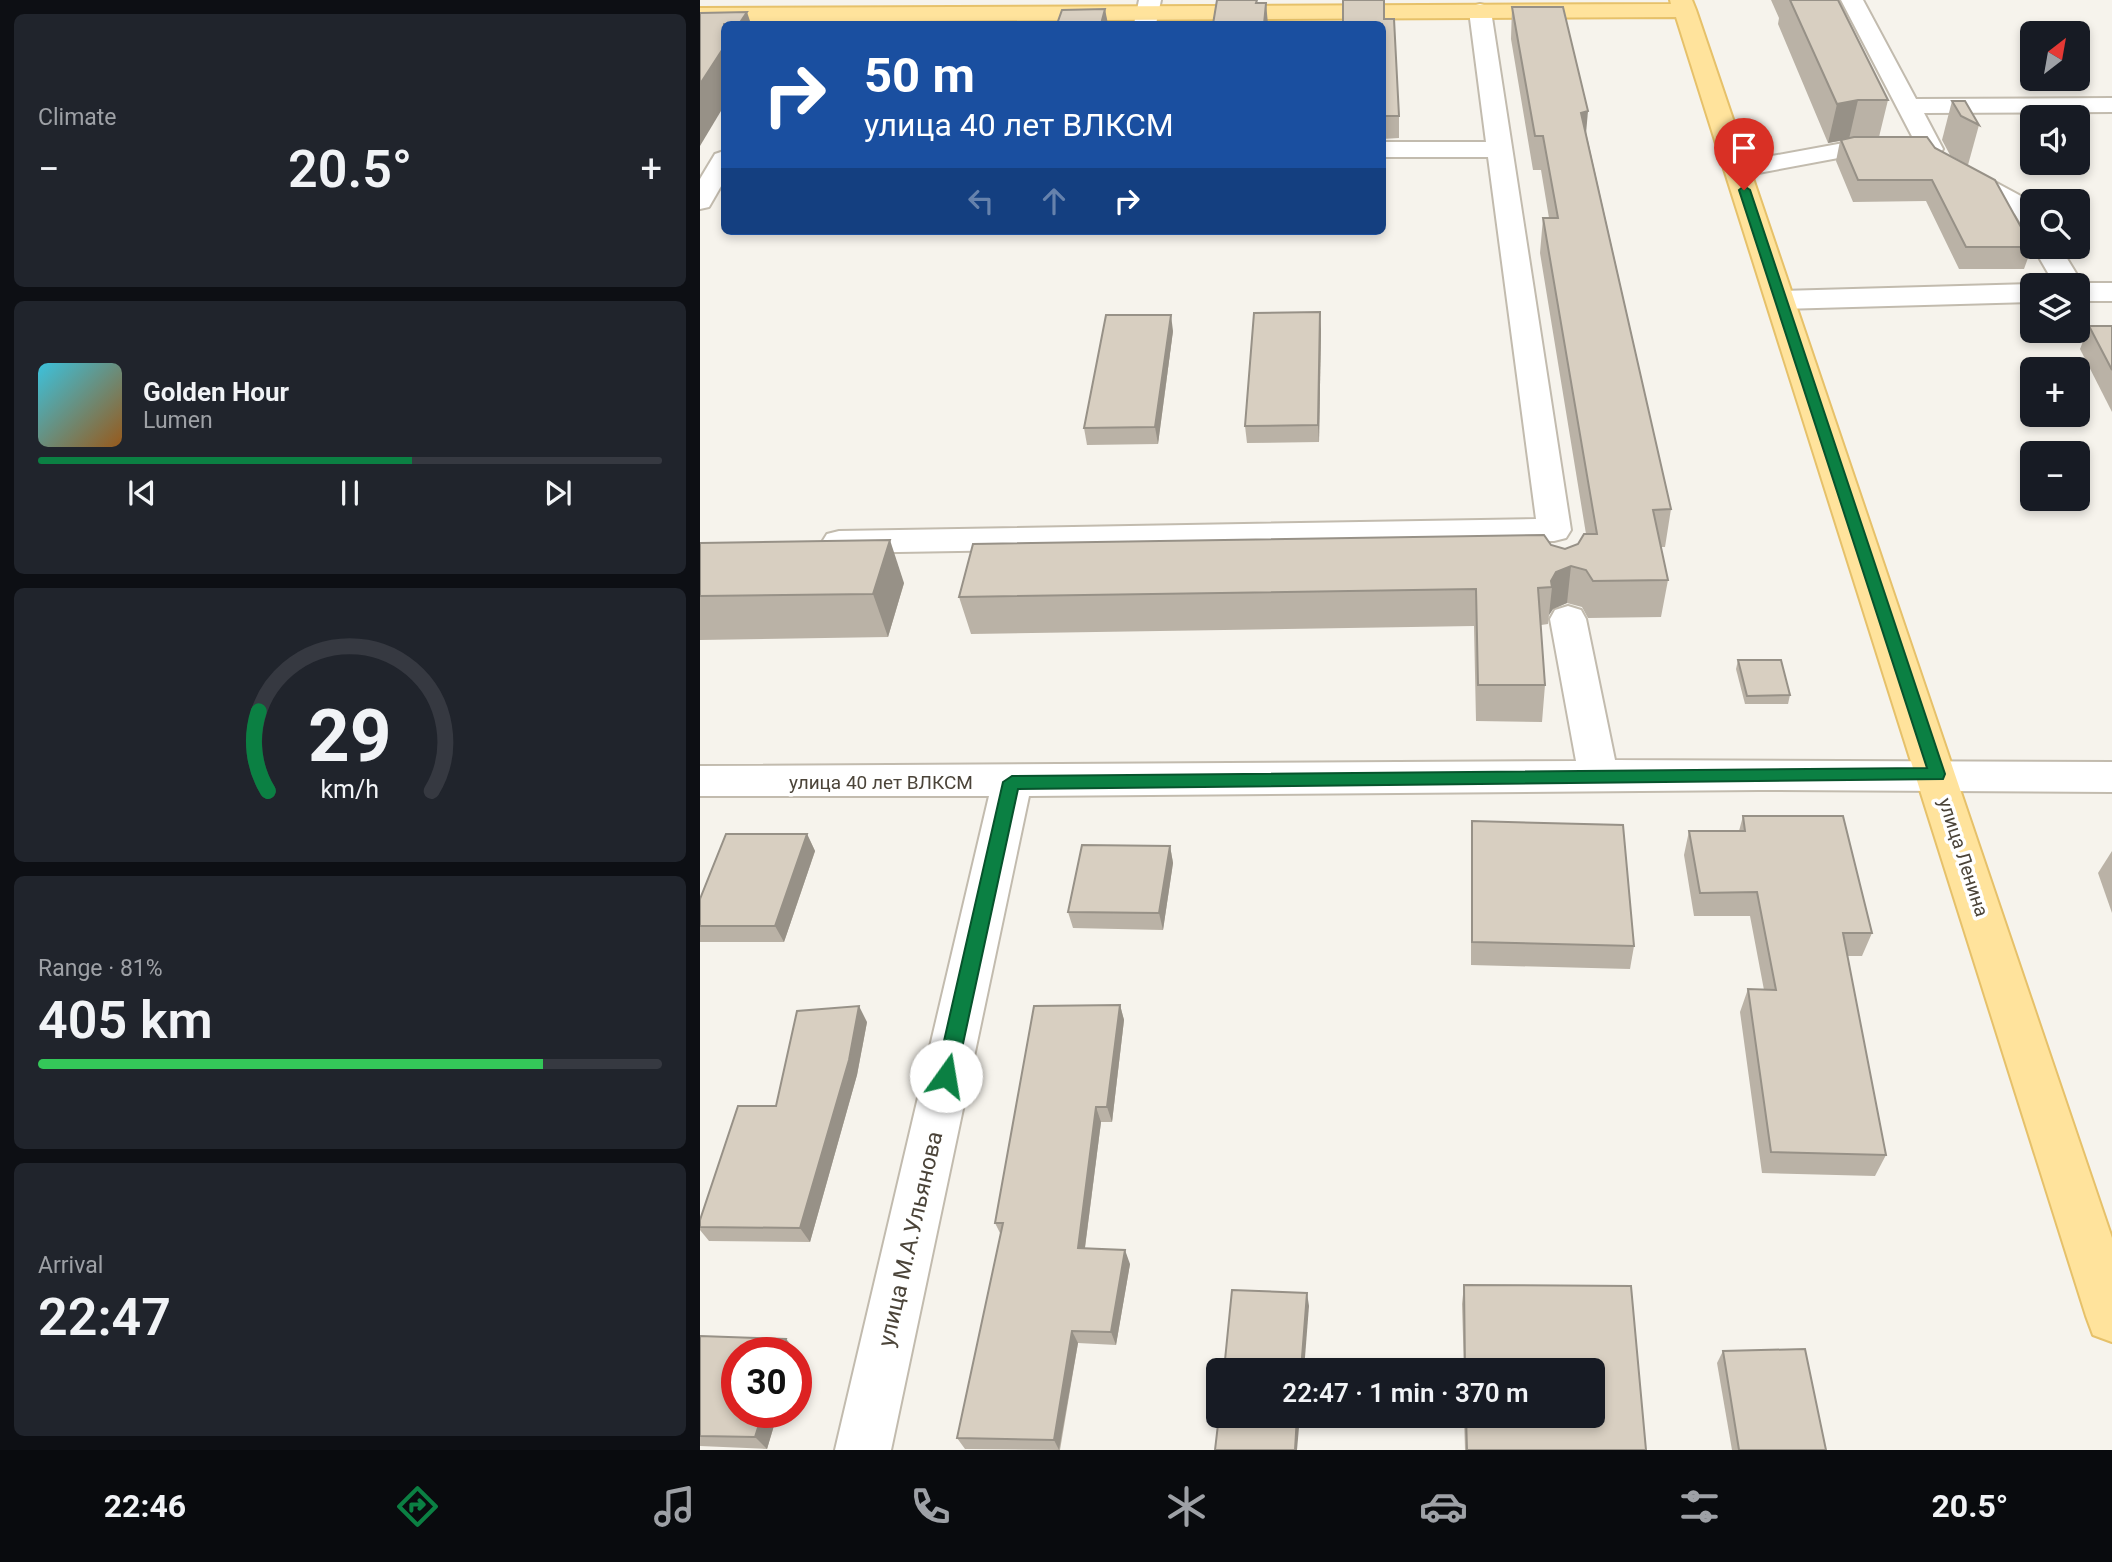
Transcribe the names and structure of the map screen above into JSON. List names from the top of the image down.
{
  "streets": {
    "main road": ["улица Ленина"],
    "street": ["улица 40 лет ВЛКСМ", "улица М.А.Ульянова"]
  },
  "crossings": [
    ["улица 40 лет ВЛКСМ", "улица Ленина"],
    ["улица 40 лет ВЛКСМ", "улица М.А.Ульянова"]
  ],
  "north": "top right",
  "page": {
    "tile": [
      "Climate",
      ["Range · 81%", "405 km"],
      ["Arrival", "22:47"]
    ],
    "map_buttons": ["+", "−"],
    "turn": ["50 m", "улица 40 лет ВЛКСМ"],
    "heat": ["−", "20.5°", "+"],
    "song": ["Golden Hour", "Lumen"],
    "limit": "30",
    "trip": "22:47 · 1 min · 370 m",
    "tabs": ["22:46", "20.5°"],
    "gauge": ["29", "km/h"]
  }
}
